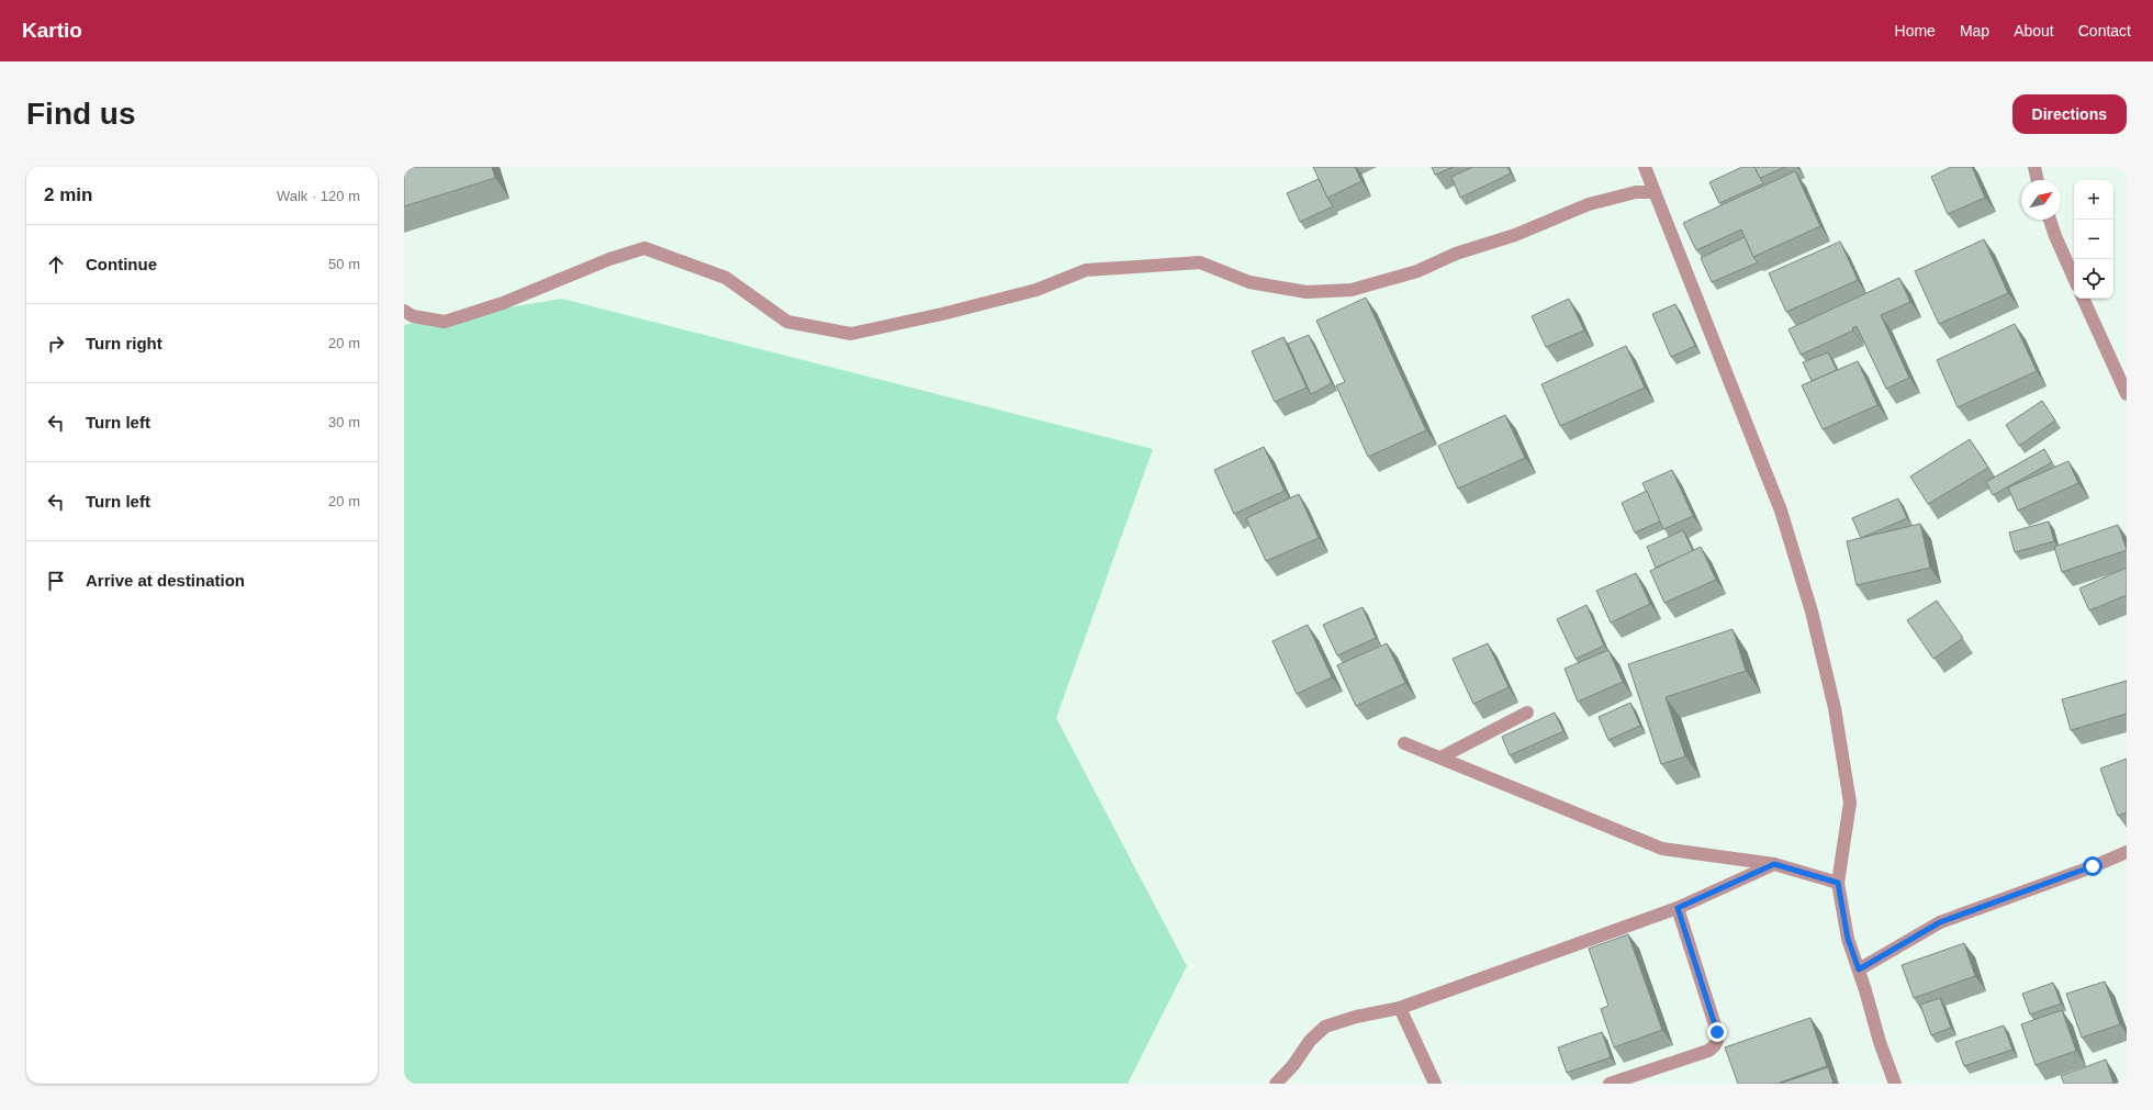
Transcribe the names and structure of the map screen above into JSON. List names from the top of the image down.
{
  "north": "top right",
  "page": {
    "header": "Kartio",
    "nav": [
      "Home",
      "Map",
      "About",
      "Contact"
    ],
    "buttons": "Directions",
    "title": "Find us",
    "heading": ["2 min", "Walk · 120 m"],
    "map_buttons": ["+", "−"],
    "list": [
      ["Continue", "50 m"],
      ["Turn right", "20 m"],
      ["Turn left", "30 m"],
      ["Turn left", "20 m"],
      "Arrive at destination"
    ]
  }
}
